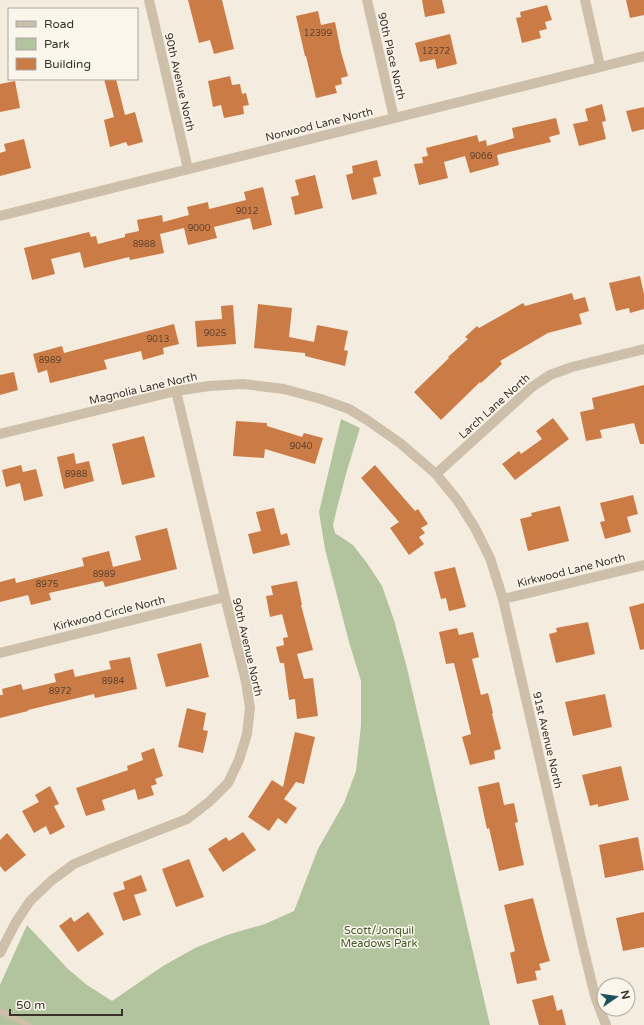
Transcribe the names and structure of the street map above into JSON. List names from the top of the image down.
{
  "streets": {
    "street": [
      "90th Place North",
      "90th Avenue North",
      "Norwood Lane North",
      "Magnolia Lane North",
      "Larch Lane North",
      "Kirkwood Lane North",
      "Kirkwood Circle North",
      "91st Avenue North"
    ]
  },
  "crossings": [
    ["90th Place North", "Norwood Lane North"],
    ["90th Avenue North", "Norwood Lane North"],
    ["90th Avenue North", "Magnolia Lane North"],
    ["90th Avenue North", "Kirkwood Circle North"],
    ["Magnolia Lane North", "Larch Lane North"],
    ["Magnolia Lane North", "91st Avenue North"],
    ["Larch Lane North", "91st Avenue North"],
    ["Kirkwood Lane North", "91st Avenue North"]
  ],
  "parks": ["Scott/Jonquil Meadows Park"],
  "house_numbers": [
    "12399",
    "12372",
    "9066",
    "9012",
    "9000",
    "8988",
    "9025",
    "9013",
    "8989",
    "9040",
    "8988",
    "8989",
    "8975",
    "8984",
    "8972"
  ],
  "legend": ["Road", "Park", "Building"],
  "scale_bar": "50 m",
  "north": "right"
}
